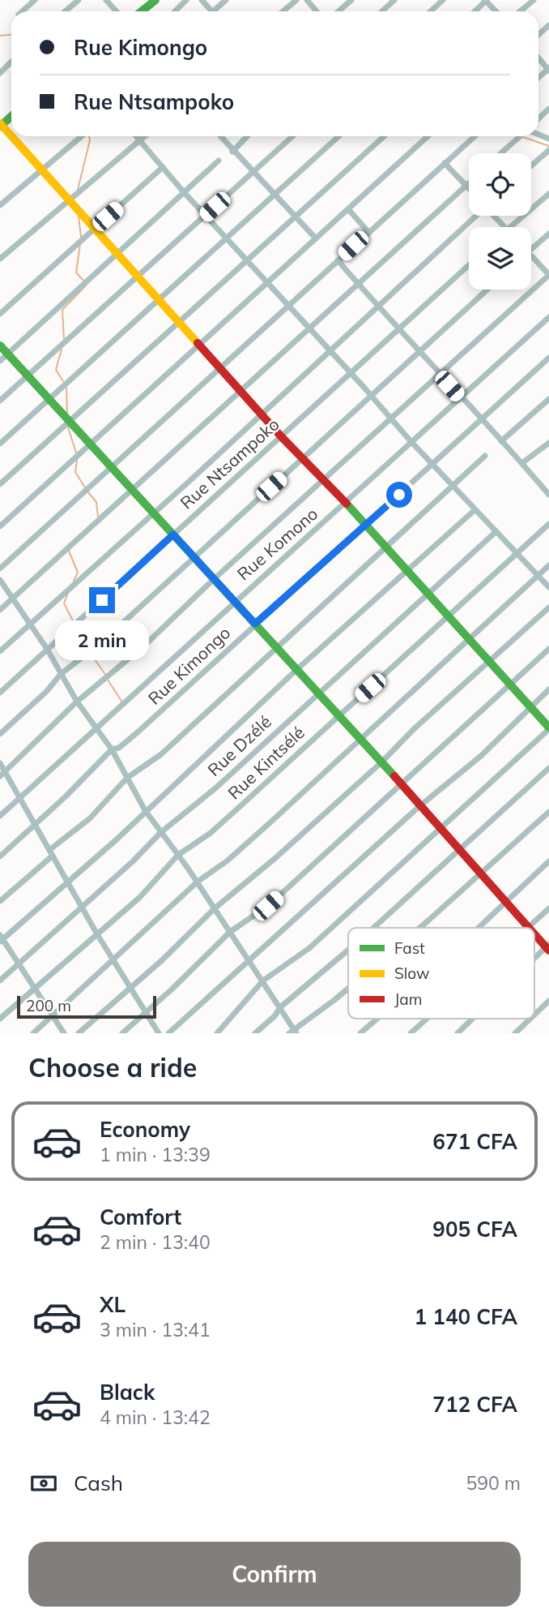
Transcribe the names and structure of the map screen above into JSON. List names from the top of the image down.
{
  "streets": {
    "street": [
      "Rue Ntsampoko",
      "Rue Komono",
      "Rue Kimongo",
      "Rue Dzélé",
      "Rue Kintsélé"
    ]
  },
  "legend": ["Fast", "Slow", "Jam"],
  "scale_bar": "200 m",
  "page": {
    "banner": ["Rue Kimongo", "Rue Ntsampoko"],
    "bubble": "2 min",
    "scale": "200 m",
    "heading": "Choose a ride",
    "list": [
      {
        "name": "Economy",
        "note": "1 min · 13:39",
        "value": "671 CFA"
      },
      {
        "name": "Comfort",
        "note": "2 min · 13:40",
        "value": "905 CFA"
      },
      {
        "name": "XL",
        "note": "3 min · 13:41",
        "value": "1 140 CFA"
      },
      {
        "name": "Black",
        "note": "4 min · 13:42",
        "value": "712 CFA"
      }
    ],
    "pay": ["Cash", "590 m"],
    "buttons": "Confirm"
  }
}
